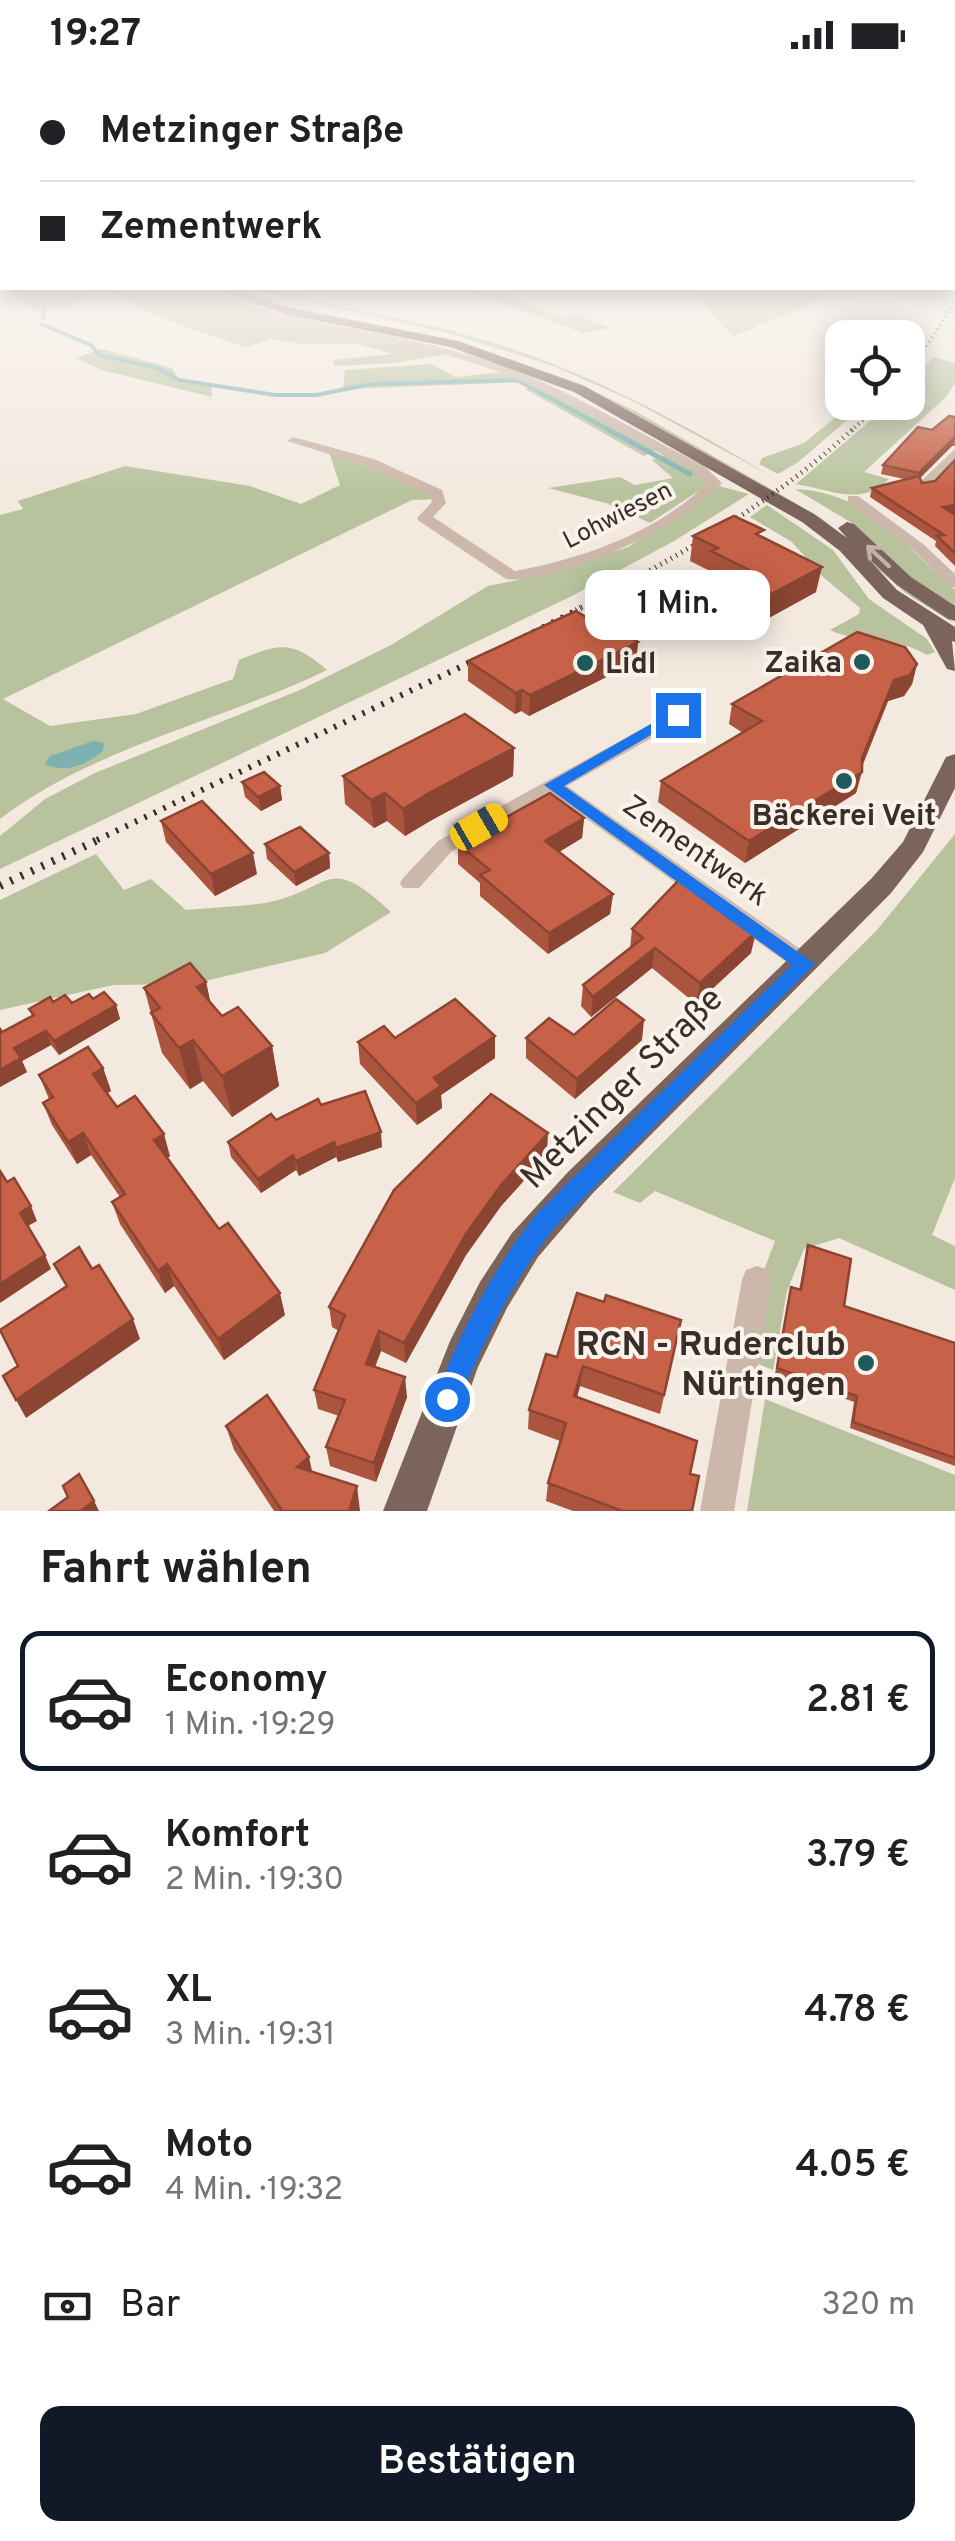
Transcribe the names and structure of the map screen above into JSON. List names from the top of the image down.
{
  "streets": {
    "main road": ["Metzinger Straße"],
    "street": ["Lohwiesen", "Zementwerk"]
  },
  "crossings": [
    ["Zementwerk", "Metzinger Straße"]
  ],
  "places": [
    "Zaika",
    "Lidl",
    "Bäckerei Veit",
    "RCN - Ruderclub Nürtingen"
  ],
  "page": {
    "status": "19:27",
    "banner": ["Metzinger Straße", "Zementwerk"],
    "bubble": "1 Min.",
    "heading": "Fahrt wählen",
    "list": [
      {
        "name": "Economy",
        "note": "1 Min. · 19:29",
        "value": "2.81 €"
      },
      {
        "name": "Komfort",
        "note": "2 Min. · 19:30",
        "value": "3.79 €"
      },
      {
        "name": "XL",
        "note": "3 Min. · 19:31",
        "value": "4.78 €"
      },
      {
        "name": "Moto",
        "note": "4 Min. · 19:32",
        "value": "4.05 €"
      }
    ],
    "pay": ["Bar", "320 m"],
    "buttons": "Bestätigen"
  }
}
